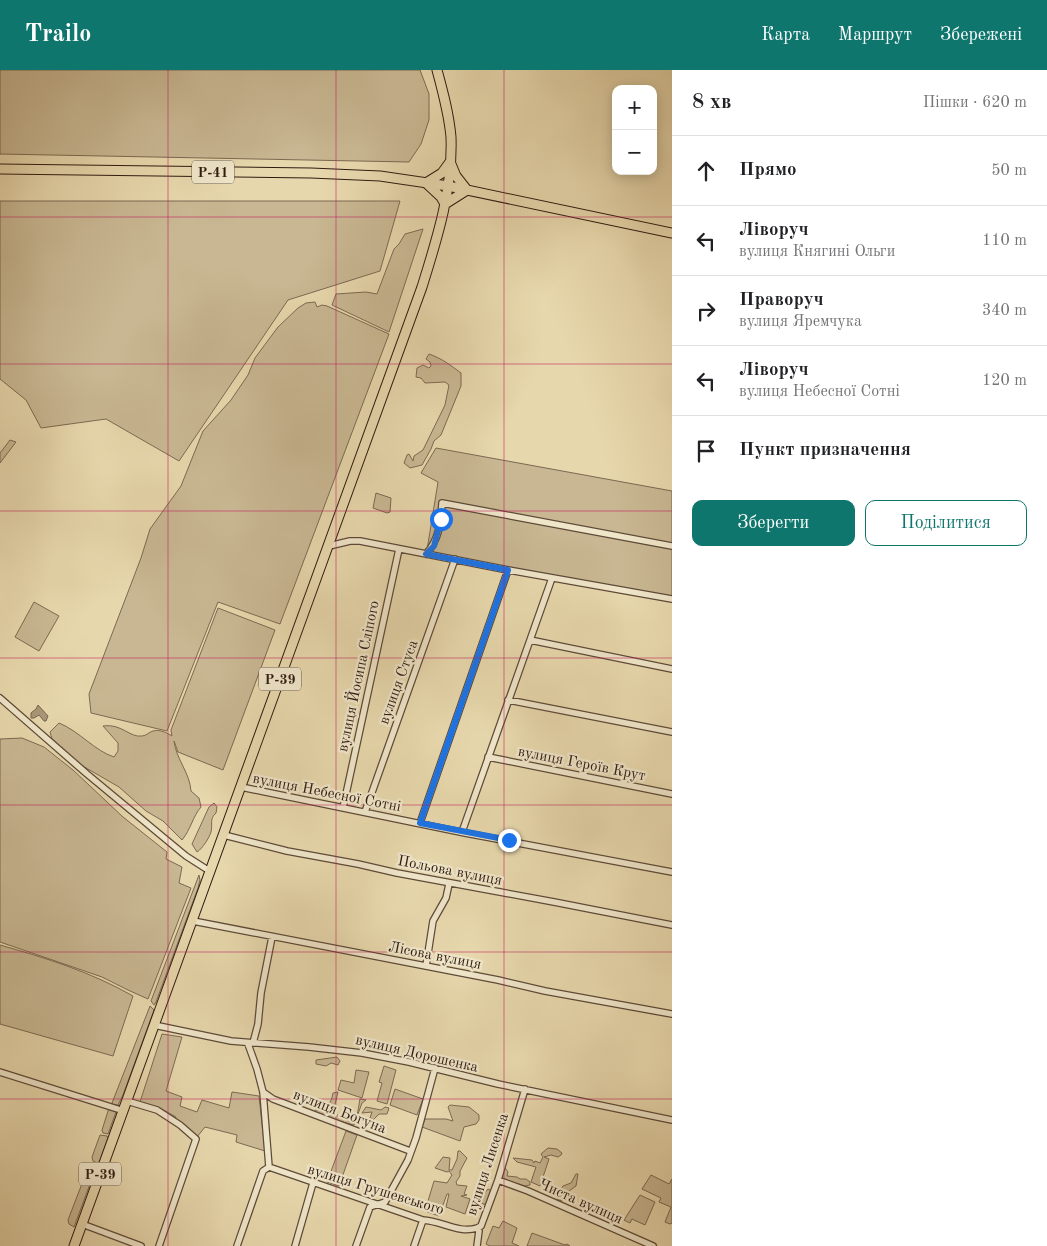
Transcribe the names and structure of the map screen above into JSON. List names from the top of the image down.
{
  "streets": {
    "main road": ["Р-41", "Р-39"],
    "street": [
      "вулиця Йосипа Сліпого",
      "вулиця Стуса",
      "вулиця Героїв Крут",
      "вулиця Небесної Сотні",
      "Польова вулиця",
      "Лісова вулиця",
      "вулиця Дорошенка",
      "вулиця Богуна",
      "вулиця Лисенка",
      "вулиця Грушевського",
      "Чиста вулиця"
    ]
  },
  "crossings": [
    ["Р-41", "Р-39"],
    ["вулиця Йосипа Сліпого", "вулиця Небесної Сотні"],
    ["Р-39", "вулиця Небесної Сотні"],
    ["Р-39", "Польова вулиця"],
    ["Р-39", "Лісова вулиця"],
    ["Р-39", "вулиця Дорошенка"],
    ["вулиця Стуса", "вулиця Небесної Сотні"],
    ["вулиця Дорошенка", "вулиця Лисенка"],
    ["вулиця Лисенка", "вулиця Грушевського"],
    ["вулиця Лисенка", "Чиста вулиця"]
  ],
  "page": {
    "header": "Trailo",
    "nav": ["Карта", "Маршрут", "Збережені"],
    "heading": ["8 хв", "Пішки · 620 m"],
    "map_buttons": ["+", "−"],
    "list": [
      ["Прямо", "50 m"],
      ["Ліворуч", "вулиця Княгині Ольги", "110 m"],
      ["Праворуч", "вулиця Яремчука", "340 m"],
      ["Ліворуч", "вулиця Небесної Сотні", "120 m"],
      "Пункт призначення"
    ],
    "buttons": ["Зберегти", "Поділитися"]
  }
}
